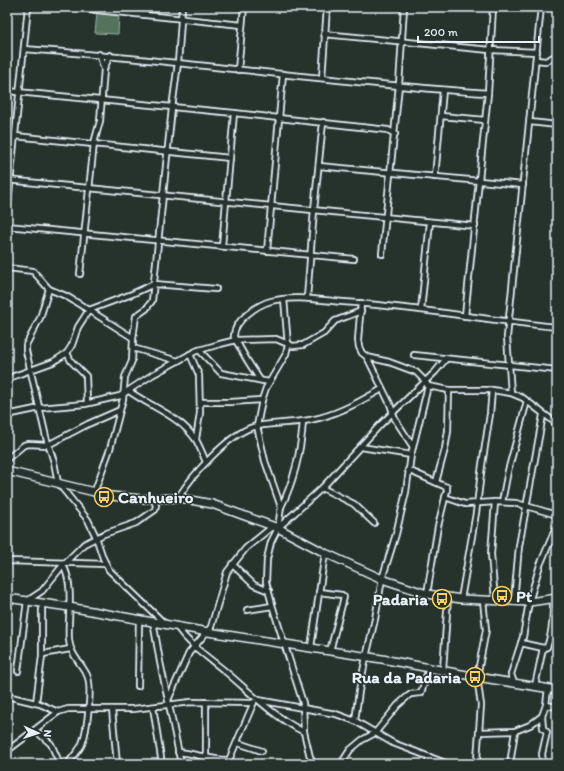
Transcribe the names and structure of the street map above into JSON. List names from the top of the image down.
{
  "places": {
    "bus stop": [
      "Canhueiro",
      "Pt",
      "Padaria",
      "Rua da Padaria"
    ]
  },
  "scale_bar": "200 m",
  "north": "right"
}
